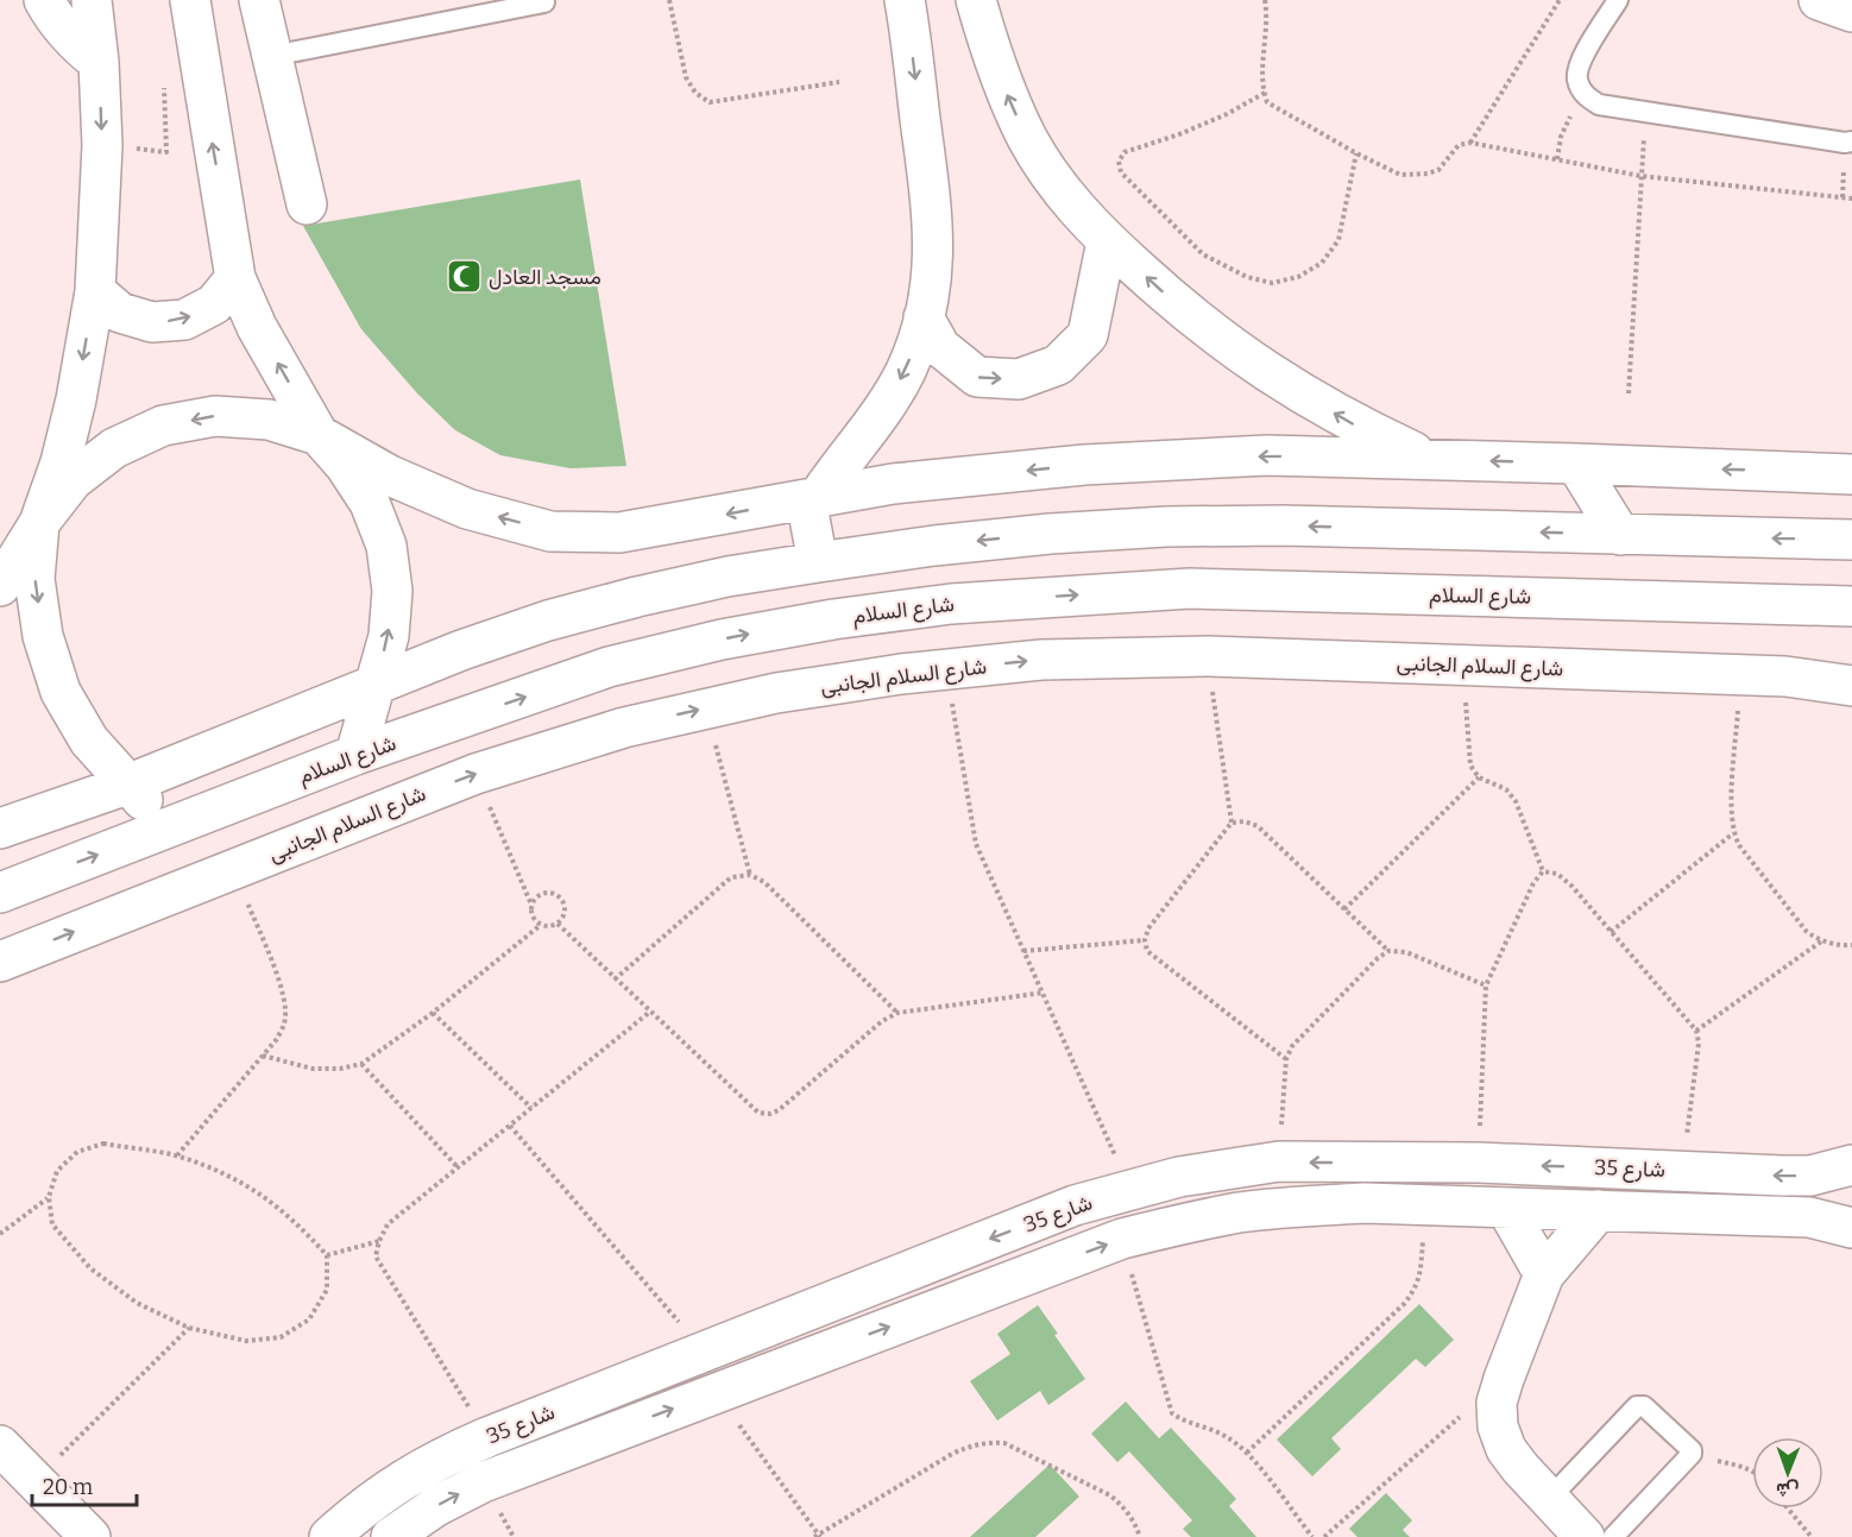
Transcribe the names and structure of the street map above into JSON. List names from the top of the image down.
{
  "streets": {
    "street": ["شارع السلام", "شارع السلام الجانبى", "شارع 35"]
  },
  "places": {
    "mosque": ["مسجد العادل"]
  },
  "scale_bar": "20 m",
  "north": "bottom"
}
